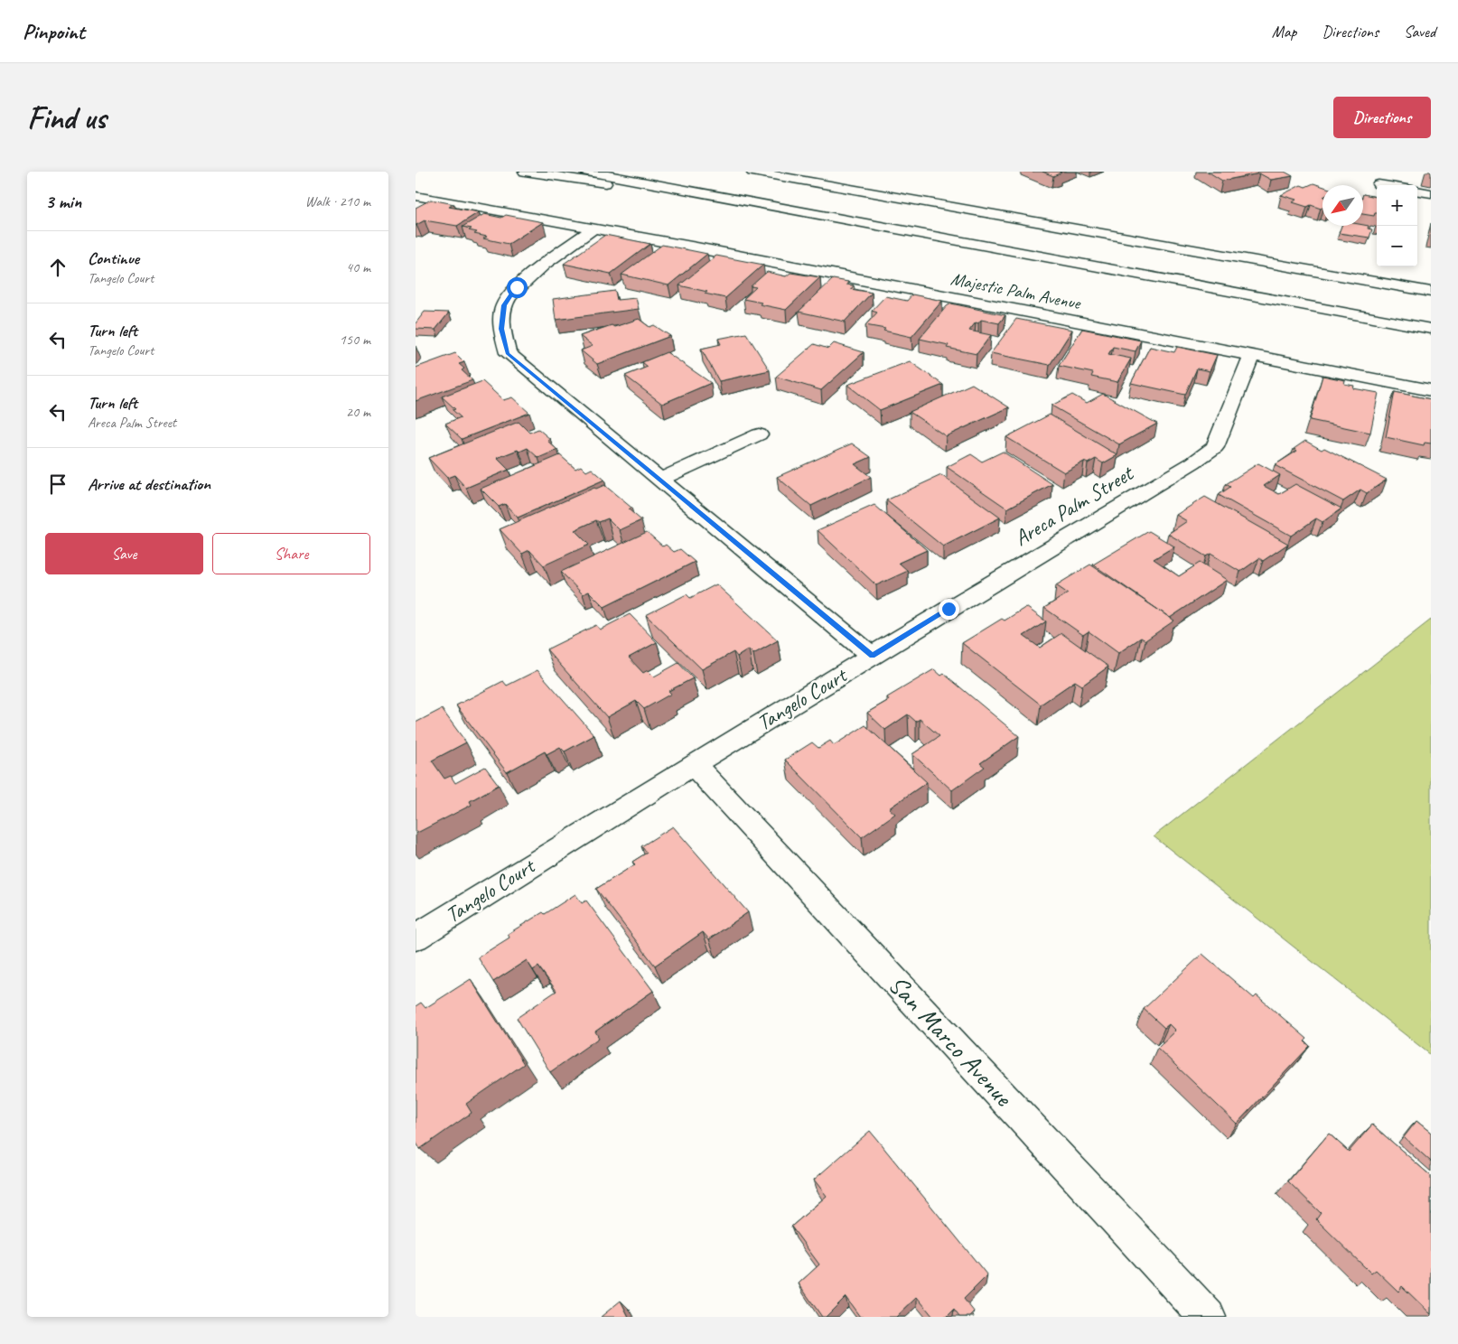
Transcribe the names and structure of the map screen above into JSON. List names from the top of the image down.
{
  "streets": {
    "main road": [
      "Majestic Palm Avenue",
      "Areca Palm Street",
      "Tangelo Court",
      "San Marco Avenue"
    ]
  },
  "crossings": [
    ["Majestic Palm Avenue", "Areca Palm Street"],
    ["Majestic Palm Avenue", "Tangelo Court"],
    ["Areca Palm Street", "Tangelo Court"],
    ["Tangelo Court", "San Marco Avenue"]
  ],
  "north": "bottom left",
  "page": {
    "header": "Pinpoint",
    "nav": ["Map", "Directions", "Saved"],
    "buttons": [
      "Directions",
      ["Save", "Share"]
    ],
    "title": "Find us",
    "heading": ["3 min", "Walk · 210 m"],
    "map_buttons": ["+", "−"],
    "list": [
      ["Continue", "Tangelo Court", "40 m"],
      ["Turn left", "Tangelo Court", "150 m"],
      ["Turn left", "Areca Palm Street", "20 m"],
      "Arrive at destination"
    ]
  }
}
